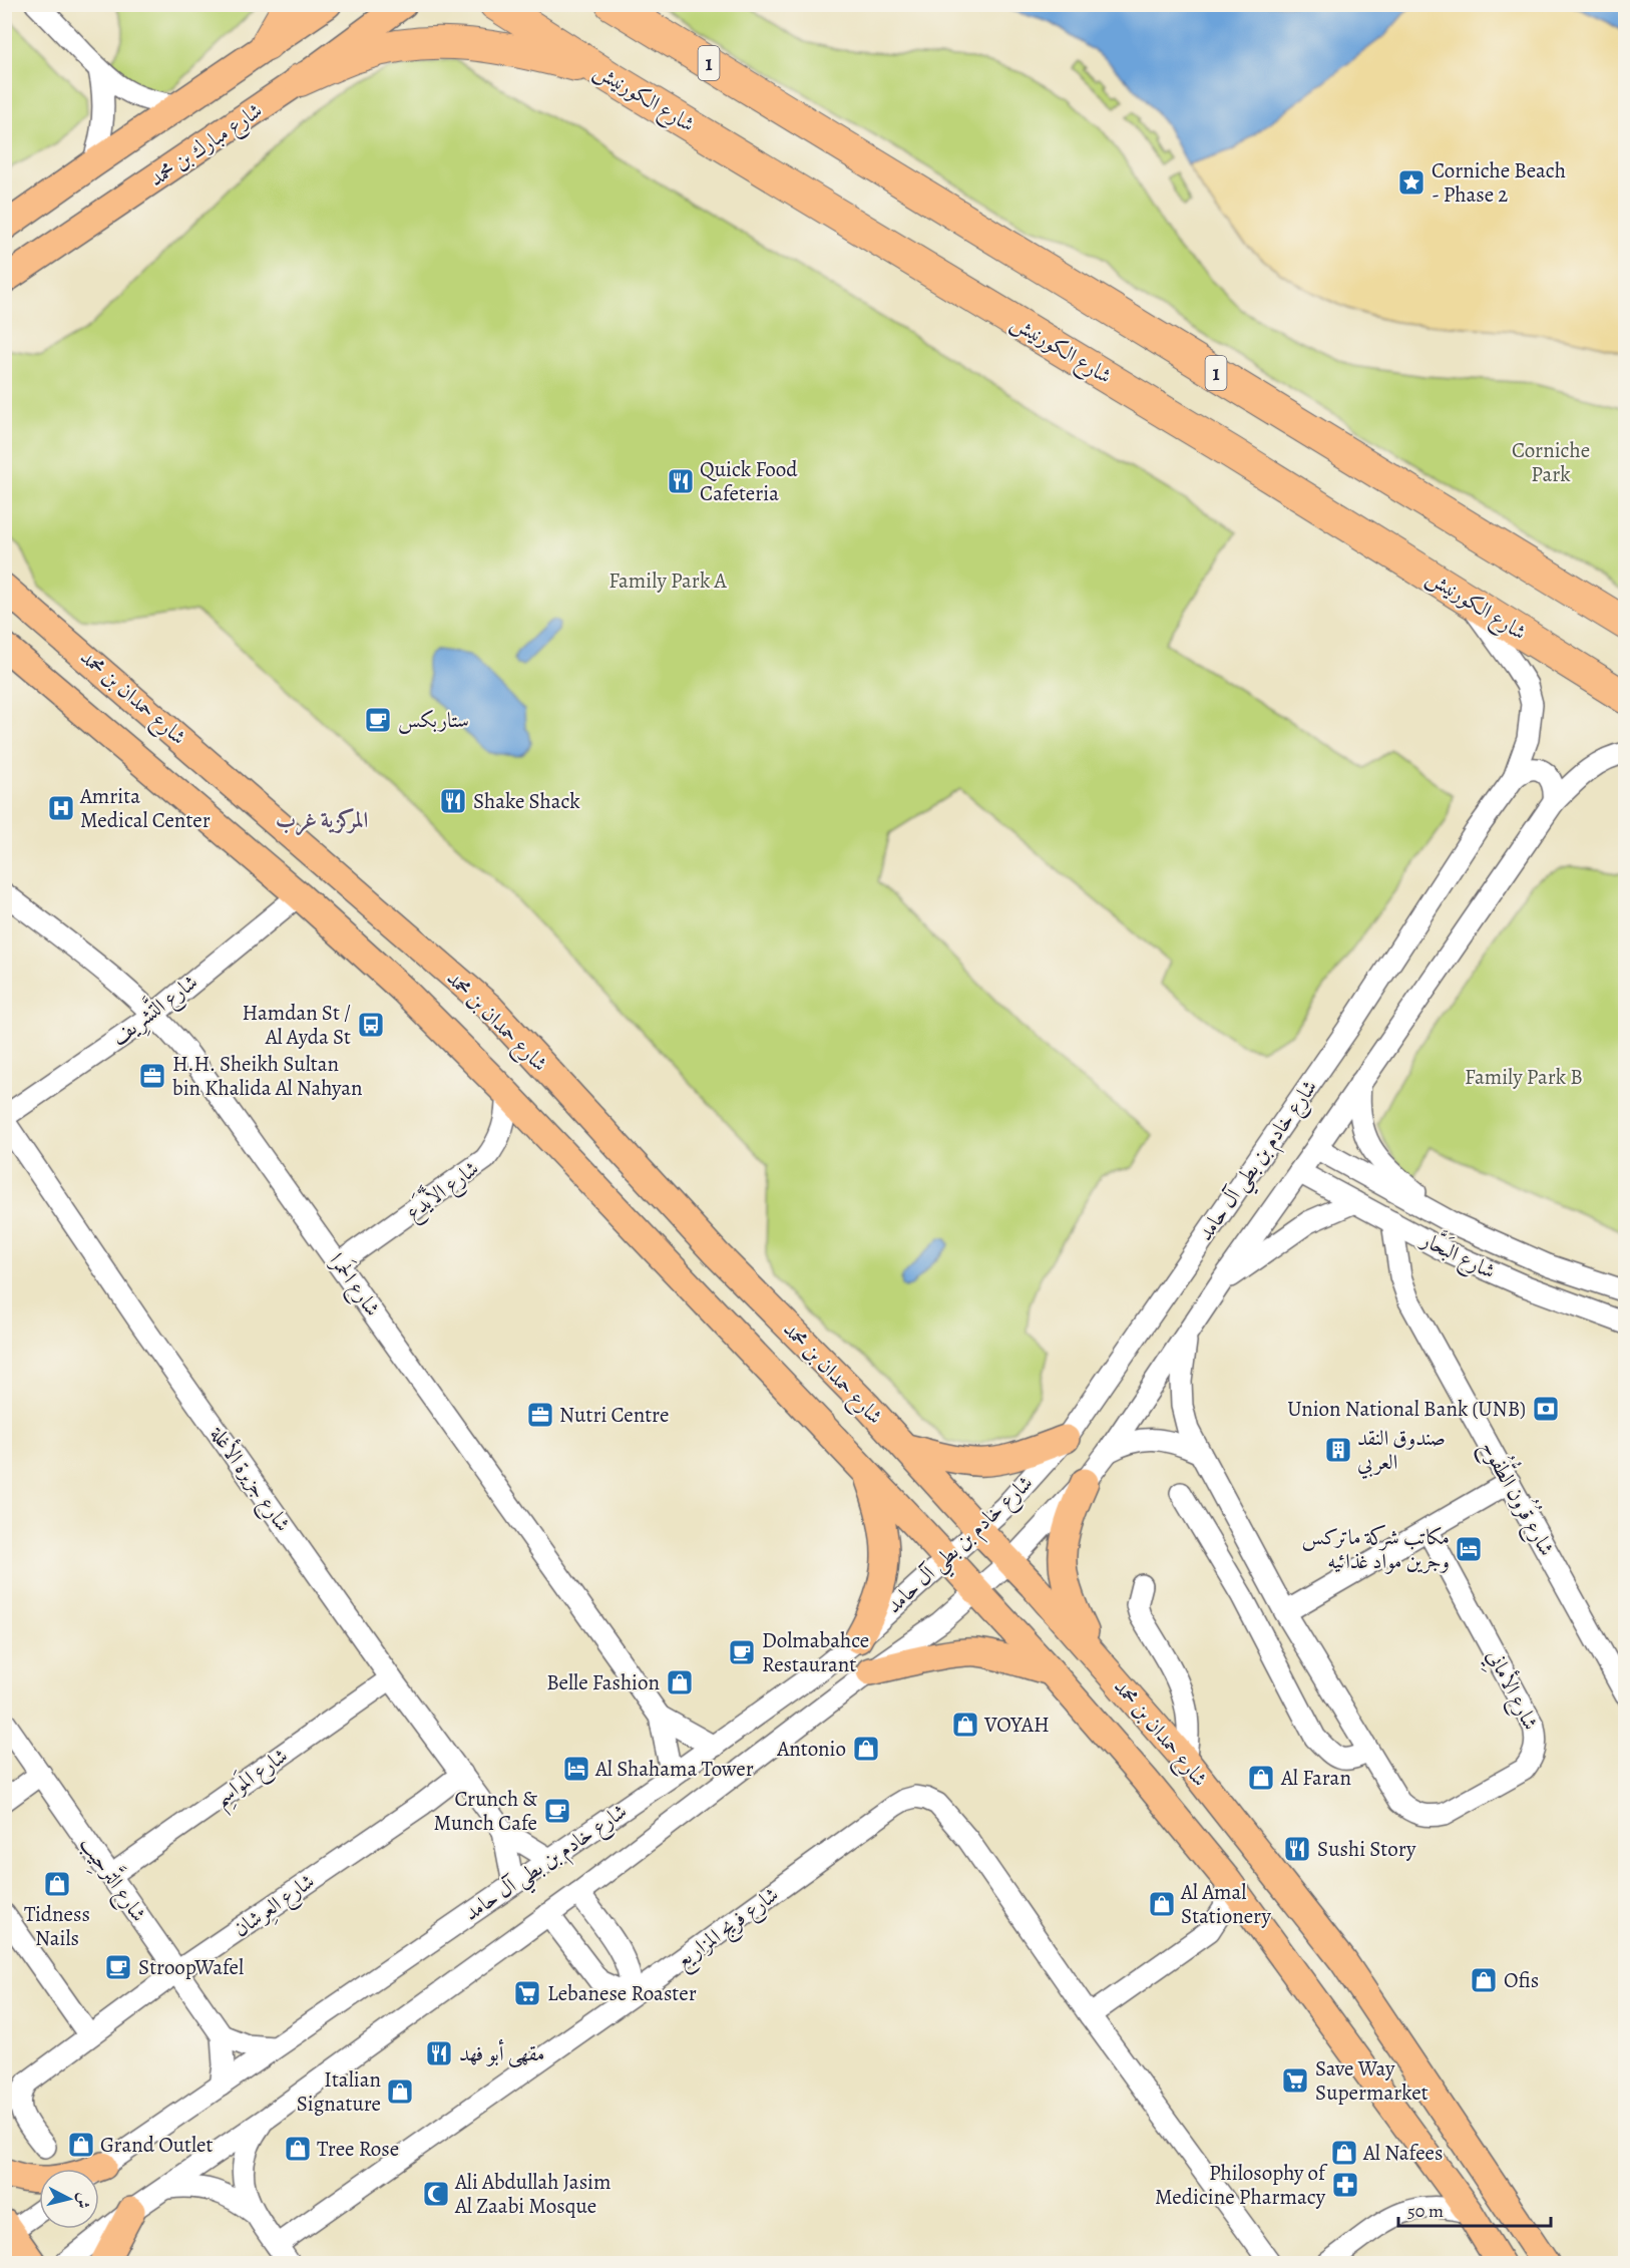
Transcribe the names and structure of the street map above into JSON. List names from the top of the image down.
{
  "streets": {
    "highway": ["1", "شارع الكورنيش"],
    "main road": ["شارع مبارك بن محمد", "شارع حمدان بن محمد"],
    "street": [
      "شارع التَّشرِيف",
      "شارع خادم بن بطي آل حامد",
      "شارع الأَيْدَع",
      "شارع البَحَّار",
      "شارع الحَمرا",
      "شارع جزيرة الأغلة",
      "شارع قُرُون الطُّفُوح",
      "شارع الأمانِي",
      "شارع المَواسِم",
      "شارع التَّرحِيب",
      "شارع العِرشان",
      "شارع فريج المزاريع"
    ]
  },
  "crossings": [
    ["شارع الكورنيش", "شارع خادم بن بطي آل حامد"],
    ["شارع حمدان بن محمد", "شارع التَّشرِيف"],
    ["شارع حمدان بن محمد", "شارع خادم بن بطي آل حامد"],
    ["شارع حمدان بن محمد", "شارع الأَيْدَع"],
    ["شارع التَّشرِيف", "شارع الحَمرا"],
    ["شارع خادم بن بطي آل حامد", "شارع البَحَّار"],
    ["شارع خادم بن بطي آل حامد", "شارع الحَمرا"],
    ["شارع خادم بن بطي آل حامد", "شارع جزيرة الأغلة"],
    ["شارع خادم بن بطي آل حامد", "شارع الأمانِي"],
    ["شارع الأَيْدَع", "شارع الحَمرا"],
    ["شارع البَحَّار", "شارع قُرُون الطُّفُوح"],
    ["شارع جزيرة الأغلة", "شارع المَواسِم"],
    ["شارع جزيرة الأغلة", "شارع العِرشان"],
    ["شارع المَواسِم", "شارع التَّرحِيب"],
    ["شارع التَّرحِيب", "شارع العِرشان"]
  ],
  "districts": ["المركزية غرب"],
  "parks": ["Corniche Park", "Family Park A", "Family Park B"],
  "places": {
    "place": ["Corniche Beach - Phase 2"],
    "restaurant": [
      "Quick Food Cafeteria",
      "Shake Shack",
      "Sushi Story",
      "مقهى أبو فهد"
    ],
    "cafe": [
      "ستاربكس",
      "Dolmabahce Restaurant",
      "Crunch & Munch Cafe",
      "StroopWafel"
    ],
    "hospital": ["Amrita Medical Center"],
    "bus stop": ["Hamdan St / Al Ayda St"],
    "office": ["H.H. Sheikh Sultan bin Khalida Al Nahyan", "Nutri Centre"],
    "bank": ["Union National Bank (UNB)"],
    "building": ["صندوق النقد العربي"],
    "hotel": ["مكاتب شركة ماتركس وجرين مواد غذائيه", "Al Shahama Tower"],
    "shop": [
      "Belle Fashion",
      "VOYAH",
      "Antonio",
      "Al Faran",
      "Tidness Nails",
      "Al Amal Stationery",
      "Ofis",
      "Italian Signature",
      "Grand Outlet",
      "Tree Rose",
      "Al Nafees"
    ],
    "supermarket": ["Lebanese Roaster", "Save Way Supermarket"],
    "pharmacy": ["Philosophy of Medicine Pharmacy"],
    "mosque": ["Ali Abdullah Jasim Al Zaabi Mosque"]
  },
  "scale_bar": "50 m",
  "north": "right"
}
